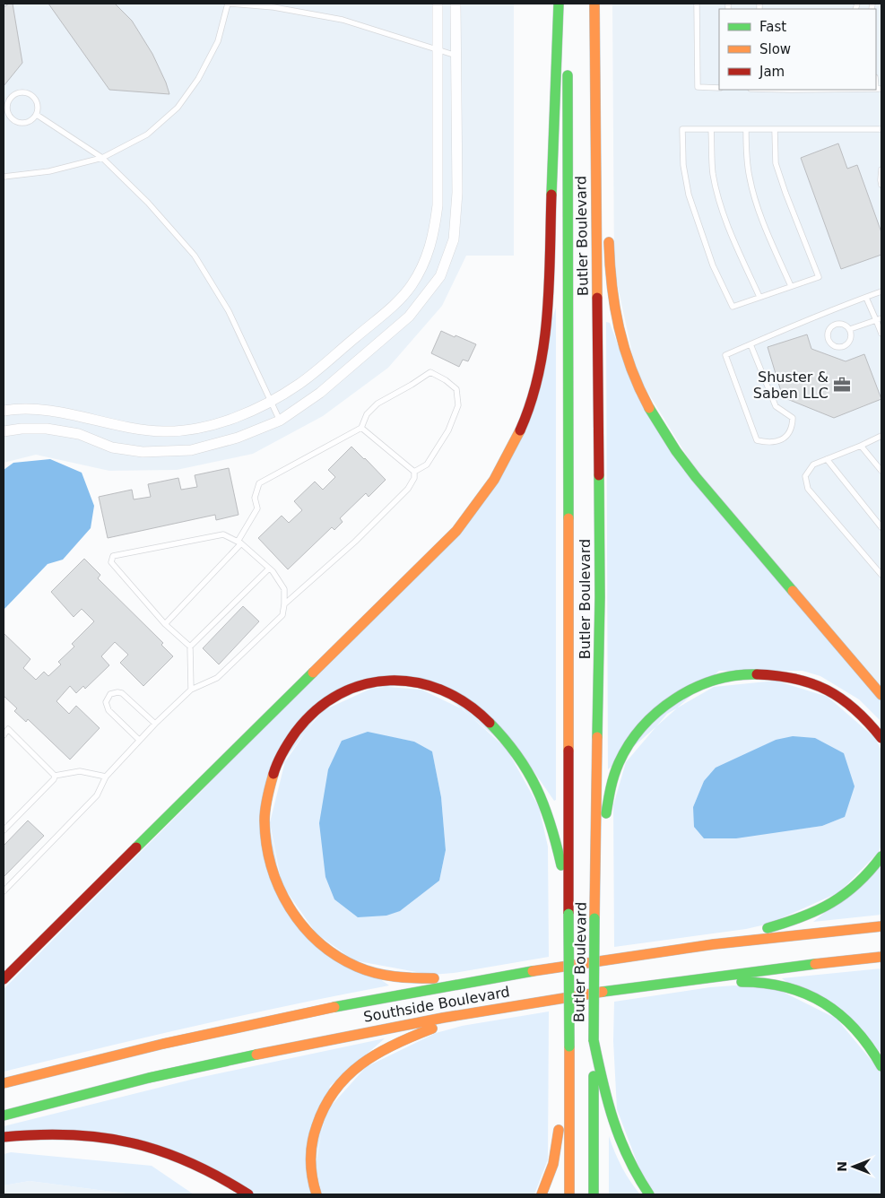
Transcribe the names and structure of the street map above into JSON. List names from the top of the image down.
{
  "streets": {
    "highway": ["Butler Boulevard", "Southside Boulevard"]
  },
  "places": {
    "office": ["Shuster & Saben LLC"]
  },
  "legend": ["Fast", "Slow", "Jam"],
  "north": "left"
}
